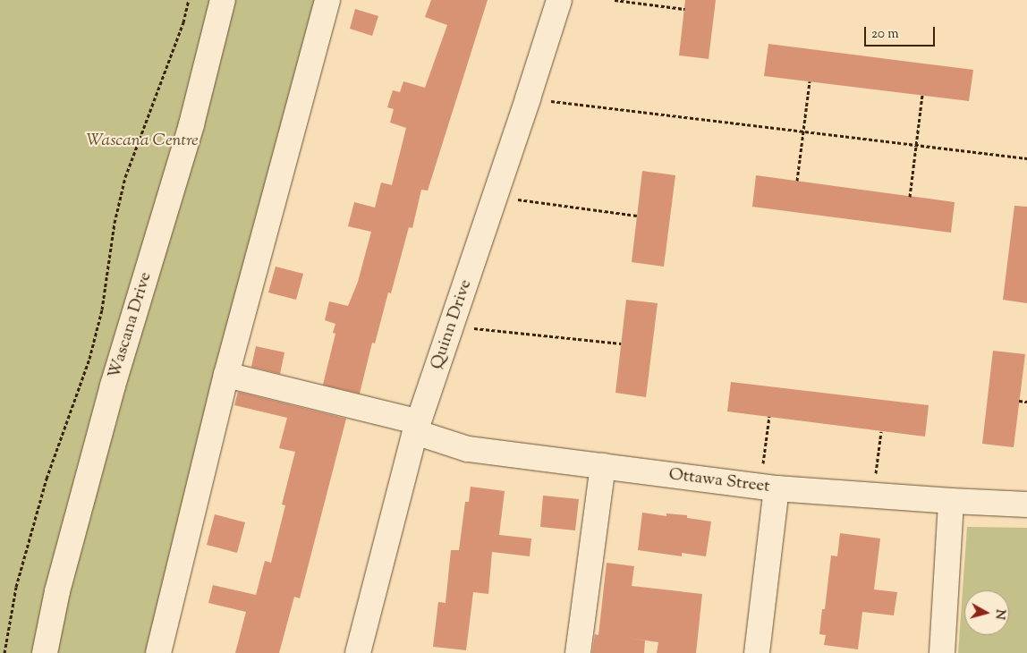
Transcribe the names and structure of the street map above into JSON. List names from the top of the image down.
{
  "streets": {
    "street": ["Quinn Drive", "Wascana Drive", "Ottawa Street"]
  },
  "crossings": [
    ["Quinn Drive", "Ottawa Street"]
  ],
  "parks": ["Wascana Centre"],
  "scale_bar": "20 m",
  "north": "right"
}
